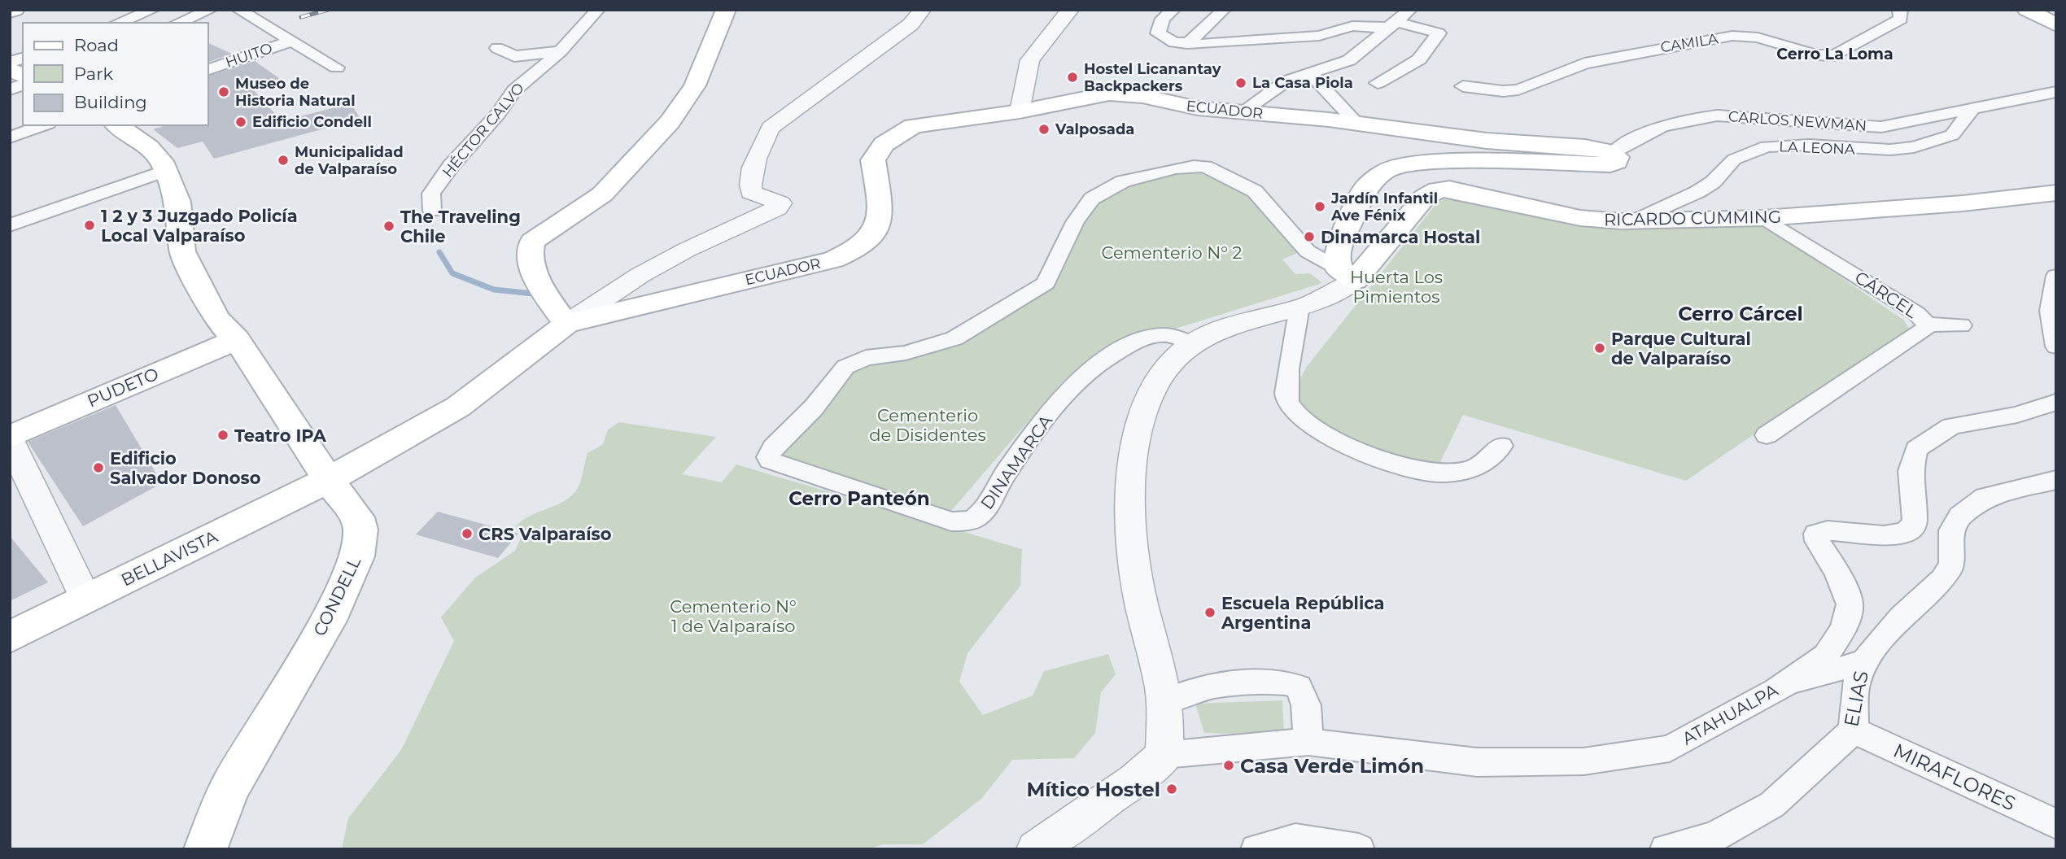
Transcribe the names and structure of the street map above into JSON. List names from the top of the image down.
{
  "streets": {
    "main road": [
      "ECUADOR",
      "RICARDO CUMMING",
      "PUDETO",
      "BELLAVISTA",
      "CONDELL"
    ],
    "street": [
      "CAMILA",
      "HUITO",
      "CARLOS NEWMAN",
      "HÉCTOR CALVO",
      "LA LEONA",
      "CÁRCEL",
      "DINAMARCA",
      "ELIAS",
      "ATAHUALPA",
      "MIRAFLORES"
    ]
  },
  "crossings": [
    ["ECUADOR", "CARLOS NEWMAN"],
    ["ECUADOR", "BELLAVISTA"],
    ["CARLOS NEWMAN", "LA LEONA"],
    ["LA LEONA", "RICARDO CUMMING"],
    ["RICARDO CUMMING", "CÁRCEL"],
    ["RICARDO CUMMING", "DINAMARCA"],
    ["RICARDO CUMMING", "ATAHUALPA"],
    ["PUDETO", "CONDELL"],
    ["BELLAVISTA", "CONDELL"],
    ["ELIAS", "MIRAFLORES"]
  ],
  "districts": ["Cerro La Loma", "Cerro Cárcel", "Cerro Panteón"],
  "parks": [
    "Cementerio N° 2",
    "Huerta Los Pimientos",
    "Cementerio de Disidentes",
    "Cementerio N° 1 de Valparaíso"
  ],
  "places": [
    "Hostel Licanantay Backpackers",
    "La Casa Piola",
    "Museo de Historia Natural",
    "Edificio Condell",
    "Valposada",
    "Municipalidad de Valparaíso",
    "Jardín Infantil Ave Fénix",
    "1 2 y 3 Juzgado Policía Local Valparaíso",
    "The Traveling Chile",
    "Dinamarca Hostal",
    "Parque Cultural de Valparaíso",
    "Teatro IPA",
    "Edificio Salvador Donoso",
    "CRS Valparaíso",
    "Escuela República Argentina",
    "Casa Verde Limón",
    "Mítico Hostel"
  ],
  "legend": ["Road", "Park", "Building"]
}
